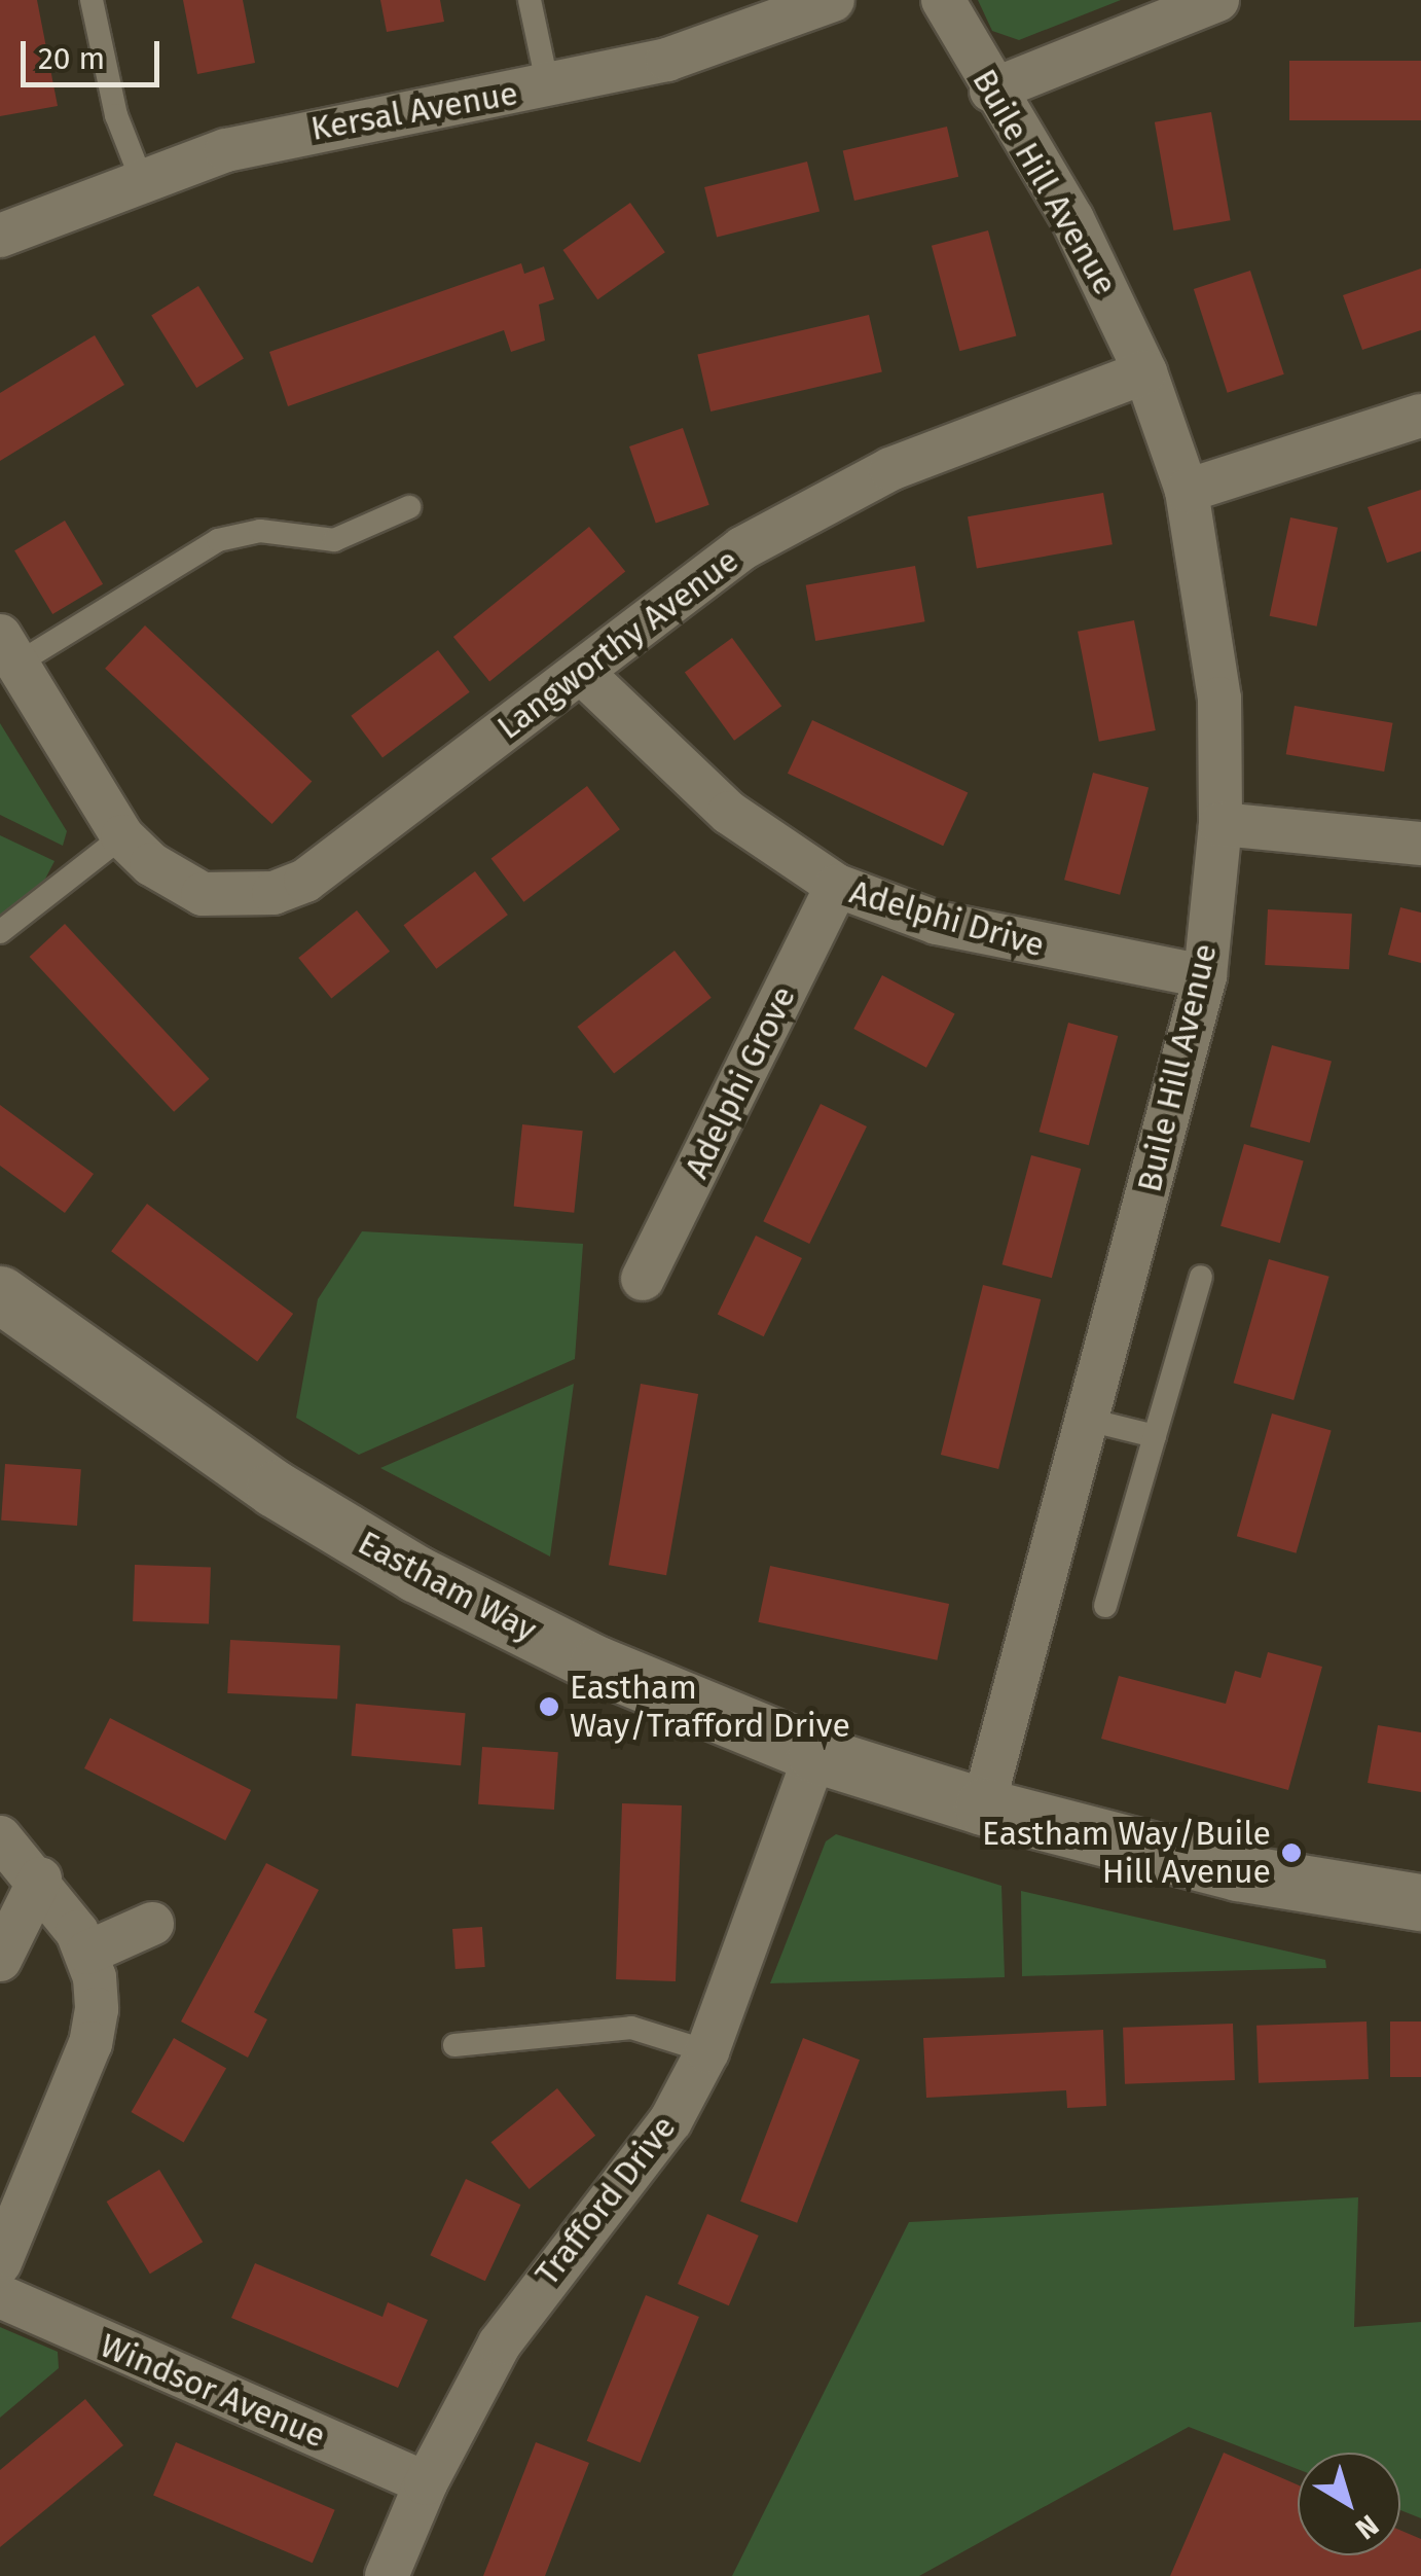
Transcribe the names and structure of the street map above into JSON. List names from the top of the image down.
{
  "streets": {
    "street": [
      "Kersal Avenue",
      "Buile Hill Avenue",
      "Langworthy Avenue",
      "Adelphi Drive",
      "Adelphi Grove",
      "Eastham Way",
      "Trafford Drive",
      "Windsor Avenue"
    ]
  },
  "crossings": [
    ["Buile Hill Avenue", "Langworthy Avenue"],
    ["Buile Hill Avenue", "Adelphi Drive"],
    ["Buile Hill Avenue", "Eastham Way"],
    ["Langworthy Avenue", "Adelphi Drive"],
    ["Adelphi Drive", "Adelphi Grove"],
    ["Eastham Way", "Trafford Drive"],
    ["Trafford Drive", "Windsor Avenue"]
  ],
  "places": ["Eastham Way/Trafford Drive", "Eastham Way/Buile Hill Avenue"],
  "scale_bar": "20 m",
  "north": "bottom right"
}
